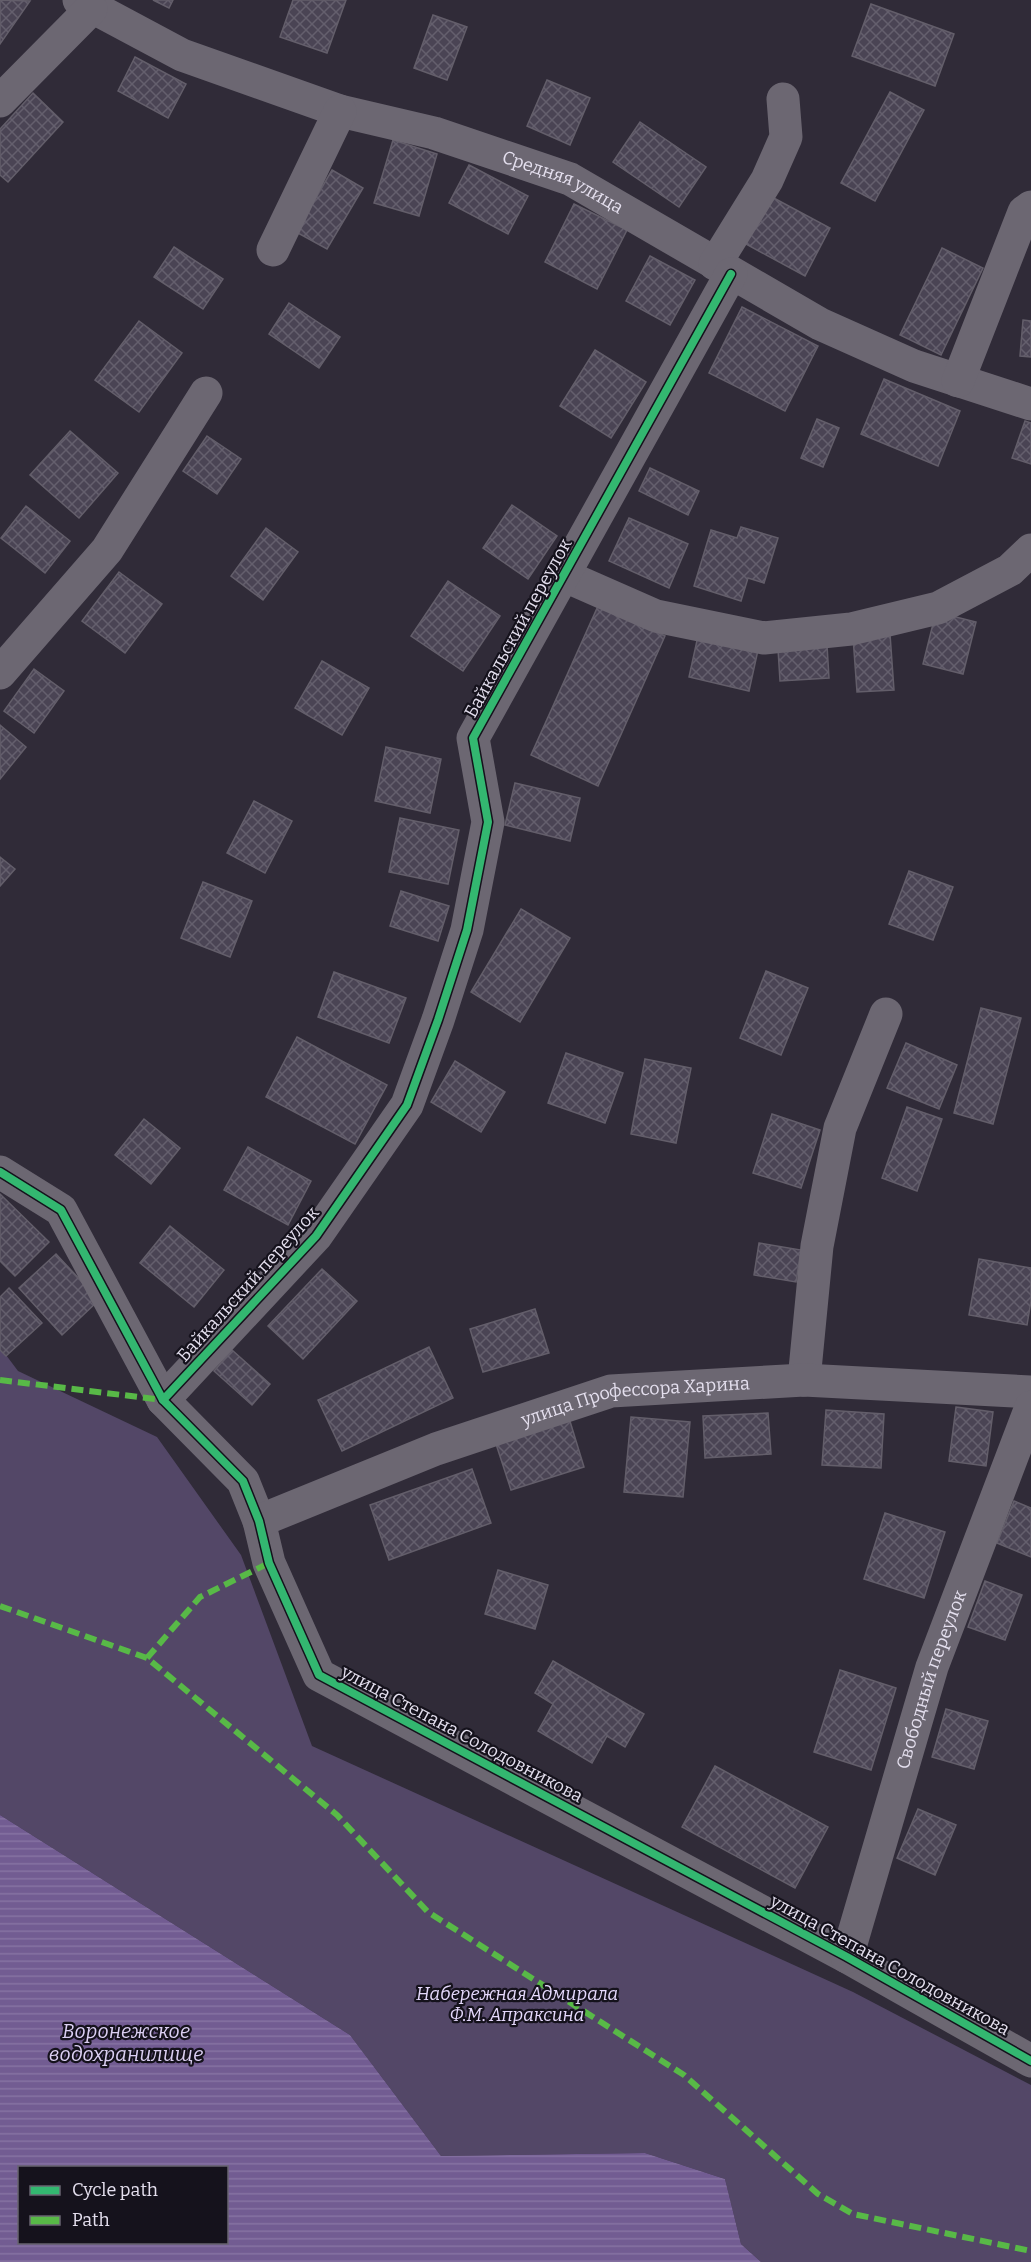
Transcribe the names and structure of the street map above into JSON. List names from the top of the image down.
{
  "streets": {
    "street": [
      "Средняя улица",
      "Байкальский переулок",
      "улица Профессора Харина",
      "Свободный переулок",
      "улица Степана Солодовникова"
    ]
  },
  "crossings": [
    ["Средняя улица", "Байкальский переулок"],
    ["Байкальский переулок", "улица Степана Солодовникова"],
    ["улица Профессора Харина", "улица Степана Солодовникова"],
    ["Свободный переулок", "улица Степана Солодовникова"]
  ],
  "water": ["Воронежское водохранилище"],
  "parks": ["Набережная Адмирала Ф.М. Апраксина"],
  "legend": ["Cycle path", "Path"]
}
